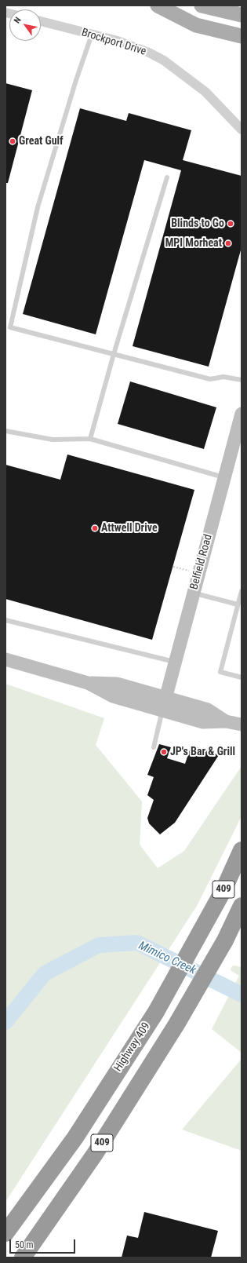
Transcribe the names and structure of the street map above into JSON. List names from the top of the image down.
{
  "streets": {
    "highway": ["409", "Highway 409"],
    "main road": ["Belfield Road"],
    "street": ["Brockport Drive"]
  },
  "water": ["Mimico Creek"],
  "places": [
    "Great Gulf",
    "Blinds to Go",
    "MPI Morheat",
    "Attwell Drive",
    "JP's Bar & Grill"
  ],
  "scale_bar": "50 m",
  "north": "top left"
}
